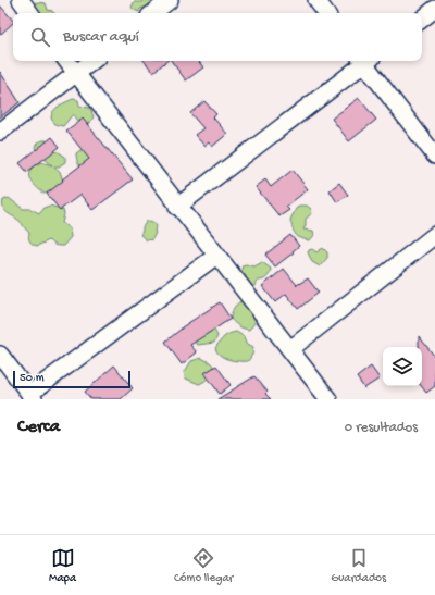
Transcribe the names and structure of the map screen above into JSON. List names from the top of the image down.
{
  "scale_bar": "50 m",
  "page": {
    "search": "Buscar aquí",
    "scale": "50 m",
    "heading": ["Cerca", "0 resultados"],
    "nav": ["Mapa", "Cómo llegar", "Guardados"]
  }
}
